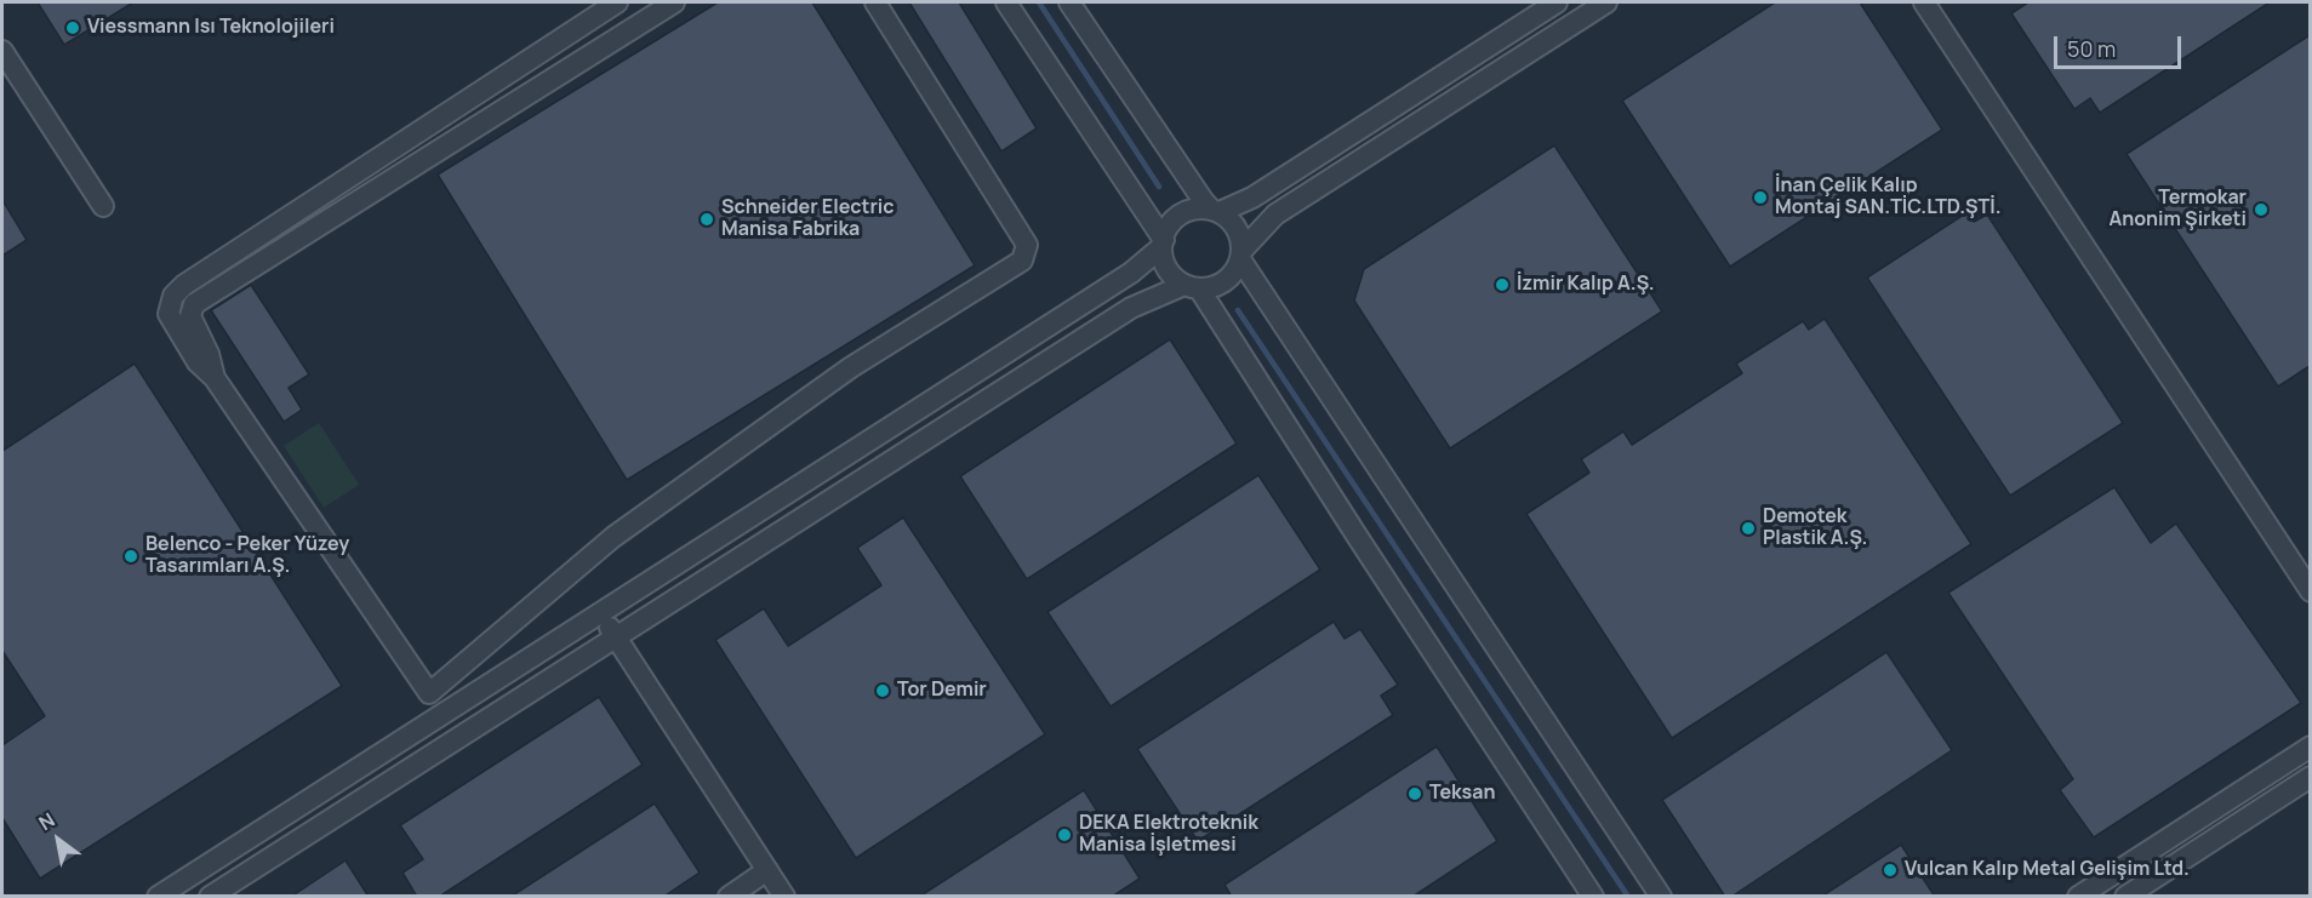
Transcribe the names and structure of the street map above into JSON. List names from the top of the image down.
{
  "places": [
    "Viessmann Isı Teknolojileri",
    "İnan Çelik Kalıp Montaj SAN.TİC.LTD.ŞTİ.",
    "Termokar Anonim Şirketi",
    "Schneider Electric Manisa Fabrika",
    "İzmir Kalıp A.Ş.",
    "Demotek Plastik A.Ş.",
    "Belenco - Peker Yüzey Tasarımları A.Ş.",
    "Tor Demir",
    "Teksan",
    "DEKA Elektroteknik Manisa İşletmesi",
    "Vulcan Kalıp Metal Gelişim Ltd."
  ],
  "scale_bar": "50 m",
  "north": "top left"
}
